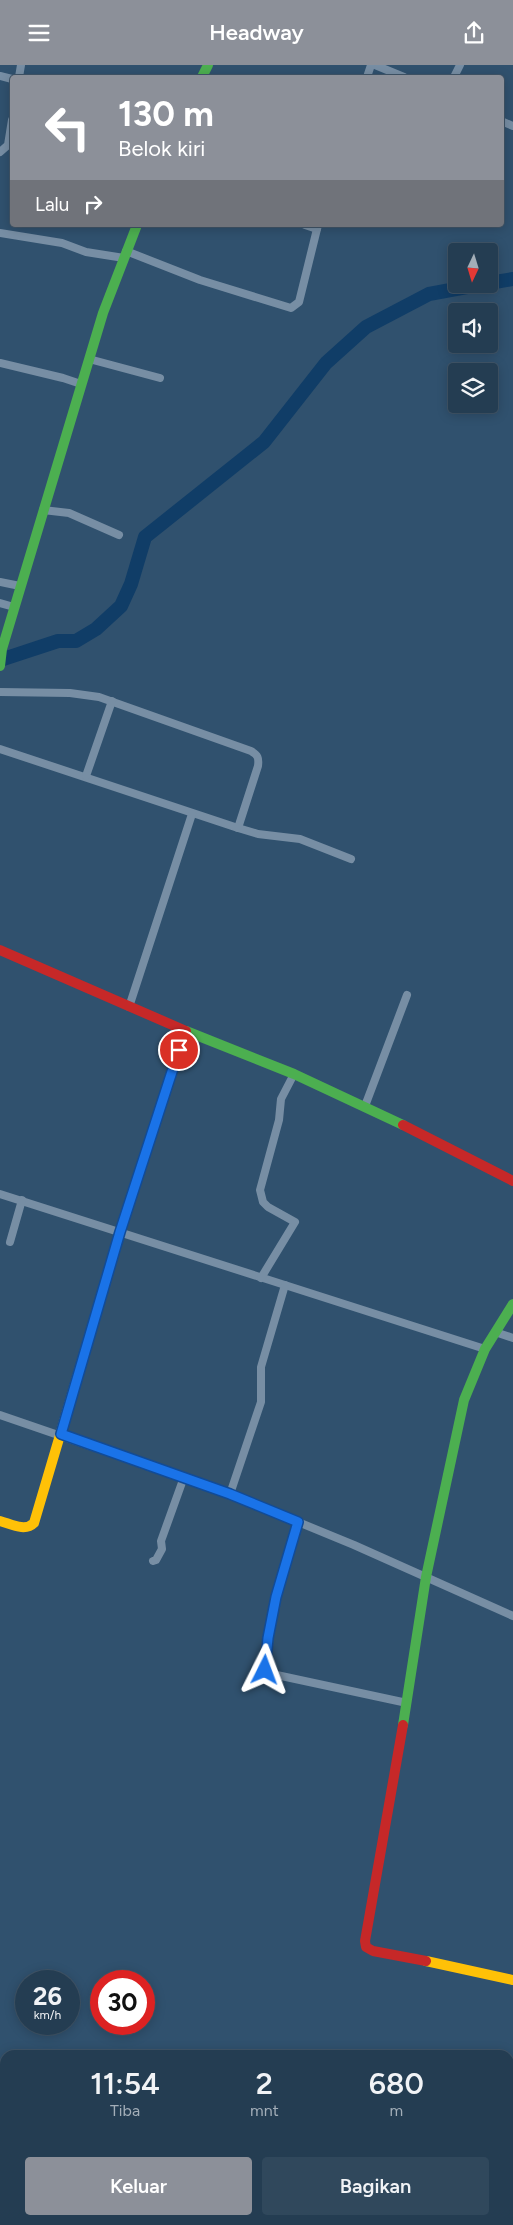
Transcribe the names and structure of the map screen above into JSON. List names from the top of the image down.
{
  "north": "bottom",
  "page": {
    "header": "Headway",
    "turn": ["130 m", "Belok kiri"],
    "then": "Lalu",
    "speed": "26 km/h",
    "limit": "30",
    "eta": [
      "11:54",
      "Tiba",
      "2",
      "mnt",
      "680",
      "m"
    ],
    "buttons": ["Keluar", "Bagikan"]
  }
}
